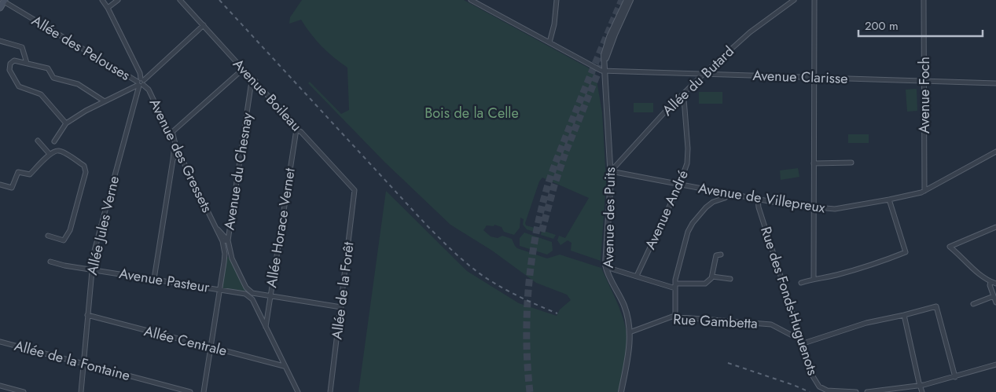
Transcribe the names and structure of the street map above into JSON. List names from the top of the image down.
{
  "streets": {
    "street": [
      "Allée des Pelouses",
      "Avenue Clarisse",
      "Allée du Butard",
      "Avenue Boileau",
      "Avenue Foch",
      "Avenue des Gressets",
      "Avenue du Chesnay",
      "Avenue de Villepreux",
      "Avenue André",
      "Avenue des Puits",
      "Allée Jules Verne",
      "Allée Horace Vernet",
      "Avenue Pasteur",
      "Allée de la Forêt",
      "Rue des Fonds-Huguenots",
      "Rue Gambetta",
      "Allée Centrale",
      "Allée de la Fontaine"
    ]
  },
  "crossings": [
    ["Allée des Pelouses", "Avenue des Gressets"],
    ["Allée des Pelouses", "Allée Jules Verne"],
    ["Avenue Clarisse", "Allée du Butard"],
    ["Avenue Clarisse", "Avenue Foch"],
    ["Avenue Clarisse", "Avenue des Puits"],
    ["Allée du Butard", "Avenue de Villepreux"],
    ["Allée du Butard", "Avenue André"],
    ["Allée du Butard", "Avenue des Puits"],
    ["Avenue Boileau", "Avenue du Chesnay"],
    ["Avenue Boileau", "Allée Horace Vernet"],
    ["Avenue Boileau", "Allée de la Forêt"],
    ["Avenue Foch", "Avenue de Villepreux"],
    ["Avenue des Gressets", "Avenue du Chesnay"],
    ["Avenue des Gressets", "Allée Jules Verne"],
    ["Avenue du Chesnay", "Avenue Pasteur"],
    ["Avenue du Chesnay", "Allée Centrale"],
    ["Avenue de Villepreux", "Avenue André"],
    ["Avenue de Villepreux", "Avenue des Puits"],
    ["Avenue de Villepreux", "Rue des Fonds-Huguenots"],
    ["Avenue des Puits", "Rue Gambetta"],
    ["Allée Jules Verne", "Avenue Pasteur"],
    ["Allée Jules Verne", "Allée Centrale"],
    ["Allée Jules Verne", "Allée de la Fontaine"],
    ["Allée Horace Vernet", "Avenue Pasteur"],
    ["Rue des Fonds-Huguenots", "Rue Gambetta"]
  ],
  "parks": ["Bois de la Celle"],
  "scale_bar": "200 m"
}
